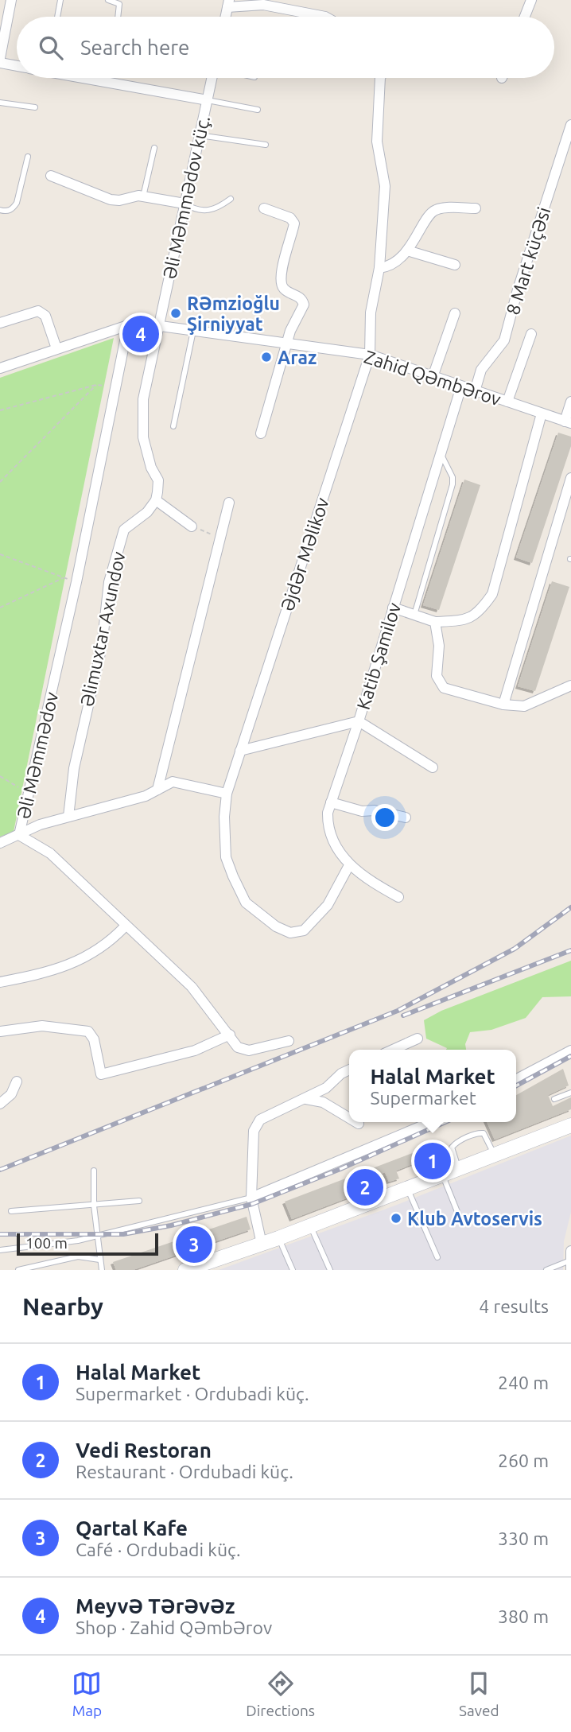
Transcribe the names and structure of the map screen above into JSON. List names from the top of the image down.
{
  "streets": {
    "street": [
      "Əli Məmmədov küç.",
      "8 Mart küçəsi",
      "Zahid Qəmbərov",
      "Əjdər Məlikov",
      "Əlimuxtar Axundov",
      "Katib Şamilov",
      "Əli Məmmədov"
    ]
  },
  "crossings": [
    ["Əli Məmmədov küç.", "Zahid Qəmbərov"],
    ["8 Mart küçəsi", "Zahid Qəmbərov"],
    ["Zahid Qəmbərov", "Əjdər Məlikov"],
    ["Zahid Qəmbərov", "Katib Şamilov"],
    ["Zahid Qəmbərov", "Əli Məmmədov"],
    ["Əjdər Məlikov", "Katib Şamilov"]
  ],
  "places": ["Rəmzioğlu Şirniyyat", "Araz", "Klub Avtoservis"],
  "scale_bar": "100 m",
  "page": {
    "search": "Search here",
    "pins": [
      "4",
      "1",
      "2",
      "3"
    ],
    "popup": ["Halal Market", "Supermarket"],
    "scale": "100 m",
    "heading": ["Nearby", "4 results"],
    "list": [
      {
        "mark": "1",
        "name": "Halal Market",
        "note": "Supermarket · Ordubadi küç.",
        "value": "240 m"
      },
      {
        "mark": "2",
        "name": "Vedi Restoran",
        "note": "Restaurant · Ordubadi küç.",
        "value": "260 m"
      },
      {
        "mark": "3",
        "name": "Qartal Kafe",
        "note": "Café · Ordubadi küç.",
        "value": "330 m"
      },
      {
        "mark": "4",
        "name": "Meyvə Tərəvəz",
        "note": "Shop · Zahid Qəmbərov",
        "value": "380 m"
      }
    ],
    "nav": ["Map", "Directions", "Saved"]
  }
}
